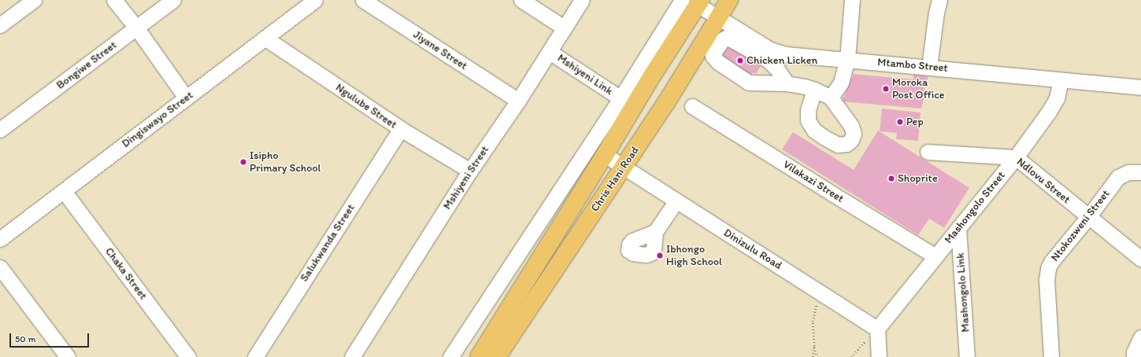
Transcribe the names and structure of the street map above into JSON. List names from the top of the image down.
{
  "streets": {
    "main road": ["Chris Hani Road"],
    "street": [
      "Jiyane Street",
      "Bongiwe Street",
      "Mtambo Street",
      "Mshiyeni Link",
      "Ngulube Street",
      "Dingiswayo Street",
      "Mshiyeni Street",
      "Ndlovu Street",
      "Vilakazi Street",
      "Mashongolo Street",
      "Ntokozweni Street",
      "Salukwanda Street",
      "Dinizulu Road",
      "Chaka Street",
      "Mashongolo Link"
    ]
  },
  "crossings": [
    ["Jiyane Street", "Mshiyeni Street"],
    ["Mtambo Street", "Chris Hani Road"],
    ["Mtambo Street", "Mashongolo Street"],
    ["Mshiyeni Link", "Mshiyeni Street"],
    ["Ngulube Street", "Dingiswayo Street"],
    ["Ngulube Street", "Mshiyeni Street"],
    ["Ngulube Street", "Salukwanda Street"],
    ["Dingiswayo Street", "Chaka Street"],
    ["Chris Hani Road", "Dinizulu Road"],
    ["Ndlovu Street", "Mashongolo Street"],
    ["Ndlovu Street", "Ntokozweni Street"],
    ["Vilakazi Street", "Mashongolo Street"],
    ["Mashongolo Street", "Dinizulu Road"],
    ["Mashongolo Street", "Mashongolo Link"]
  ],
  "places": [
    "Chicken Licken",
    "Moroka Post Office",
    "Pep",
    "Isipho Primary School",
    "Shoprite",
    "Ibhongo High School"
  ],
  "scale_bar": "50 m"
}
